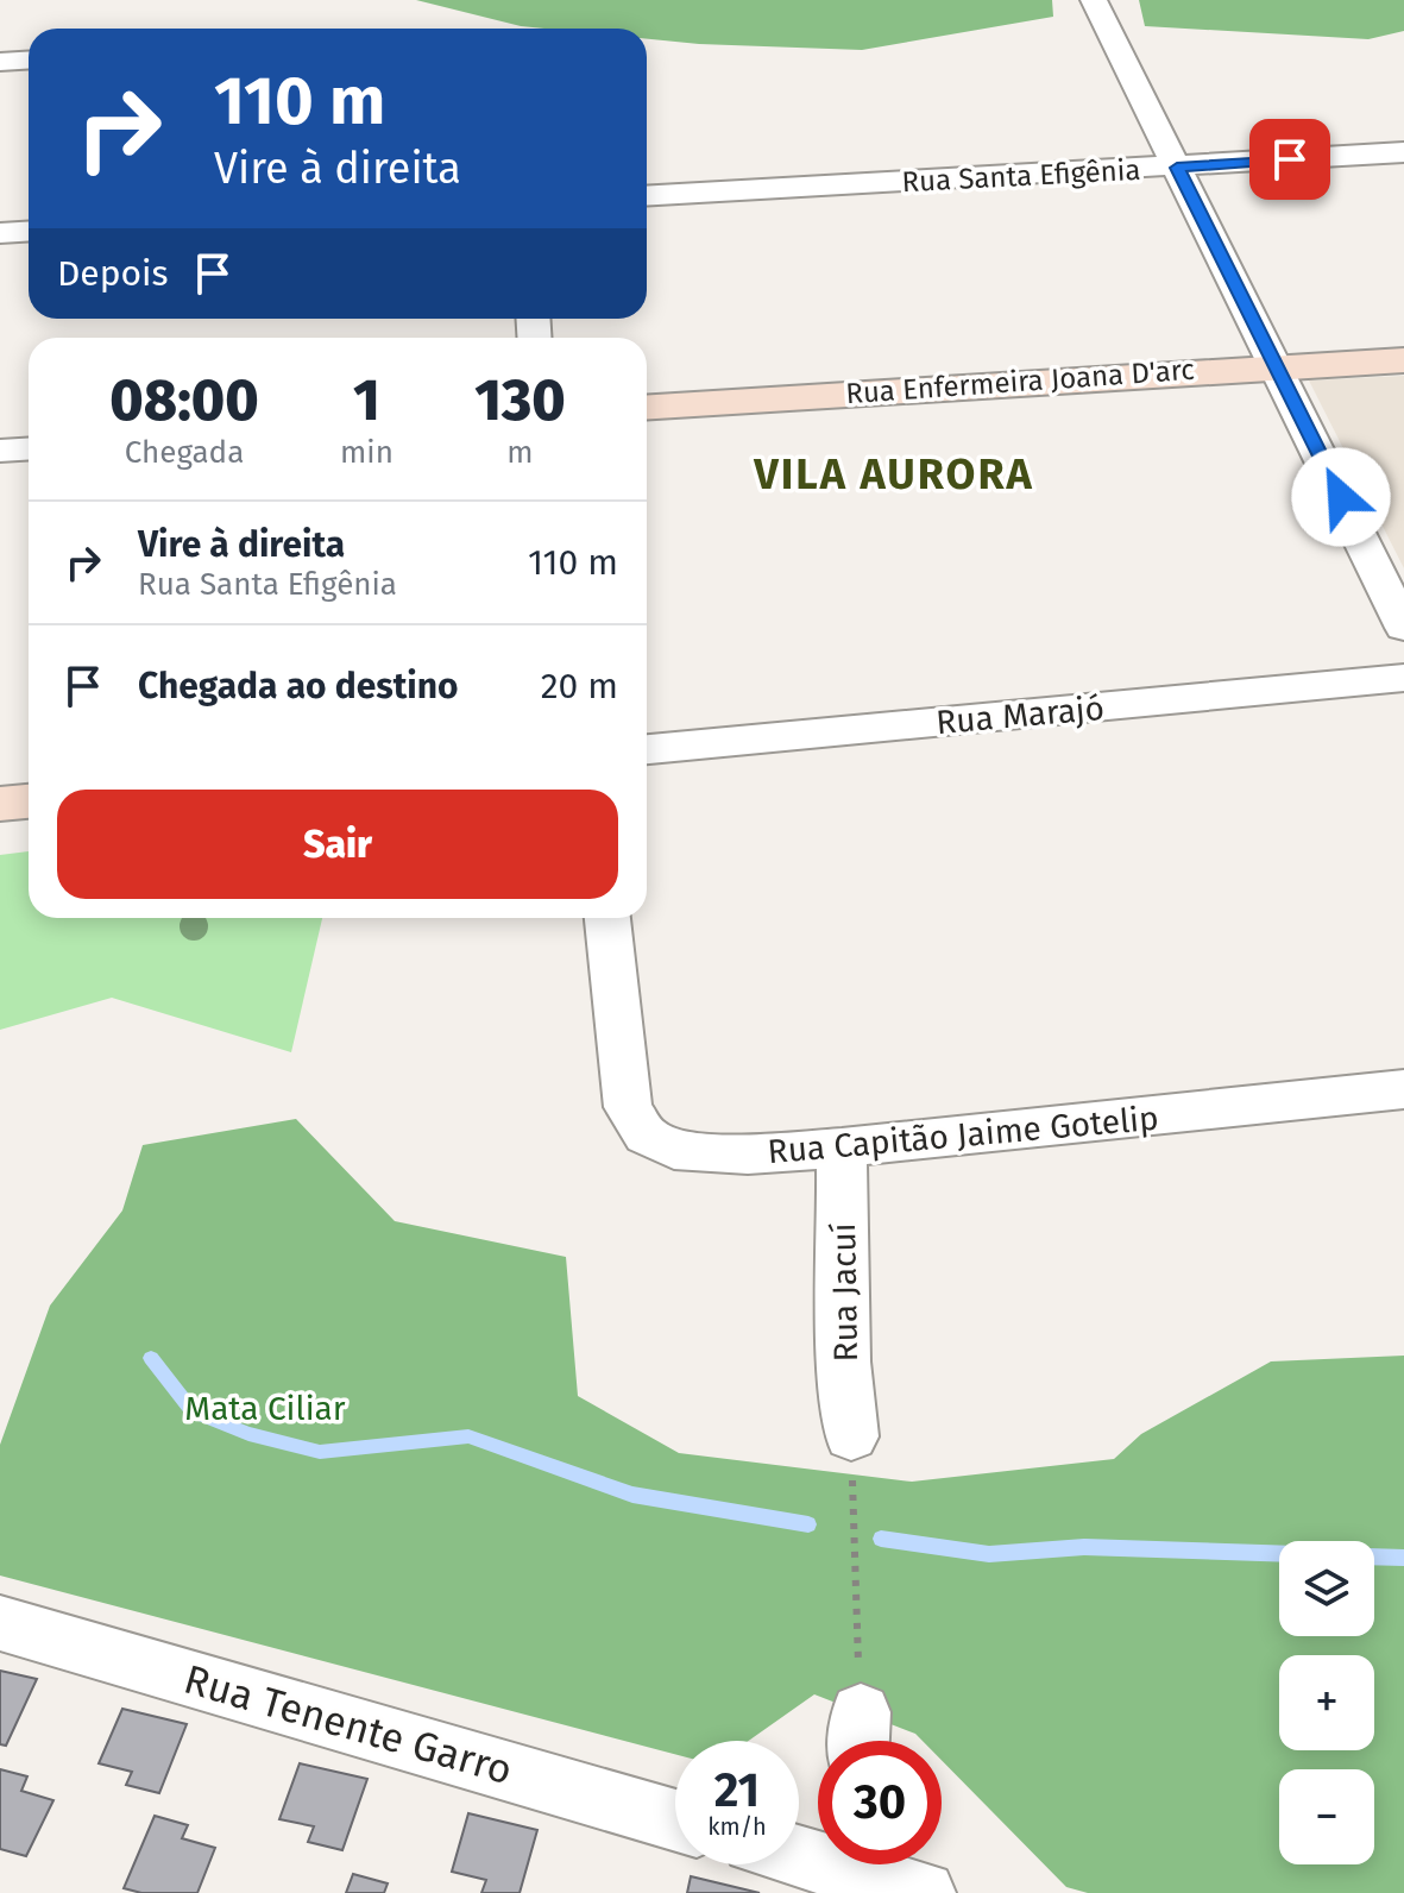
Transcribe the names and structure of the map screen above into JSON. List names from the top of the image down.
{
  "streets": {
    "main road": ["Rua Enfermeira Joana D'arc"],
    "street": [
      "Rua Santa Efigênia",
      "Rua Marajó",
      "Rua Capitão Jaime Gotelip",
      "Rua Jacuí",
      "Rua Tenente Garro"
    ]
  },
  "crossings": [
    ["Rua Capitão Jaime Gotelip", "Rua Jacuí"]
  ],
  "districts": ["VILA AURORA"],
  "parks": ["Mata Ciliar"],
  "page": {
    "turn": ["110 m", "Vire à direita"],
    "then": "Depois",
    "eta": [
      "08:00",
      "Chegada",
      "1",
      "min",
      "130",
      "m"
    ],
    "list": [
      {
        "name": "Vire à direita",
        "note": "Rua Santa Efigênia",
        "value": "110 m"
      },
      {
        "name": "Chegada ao destino",
        "value": "20 m"
      }
    ],
    "buttons": "Sair",
    "map_buttons": ["+", "−"],
    "speed": "21 km/h",
    "limit": "30"
  }
}
